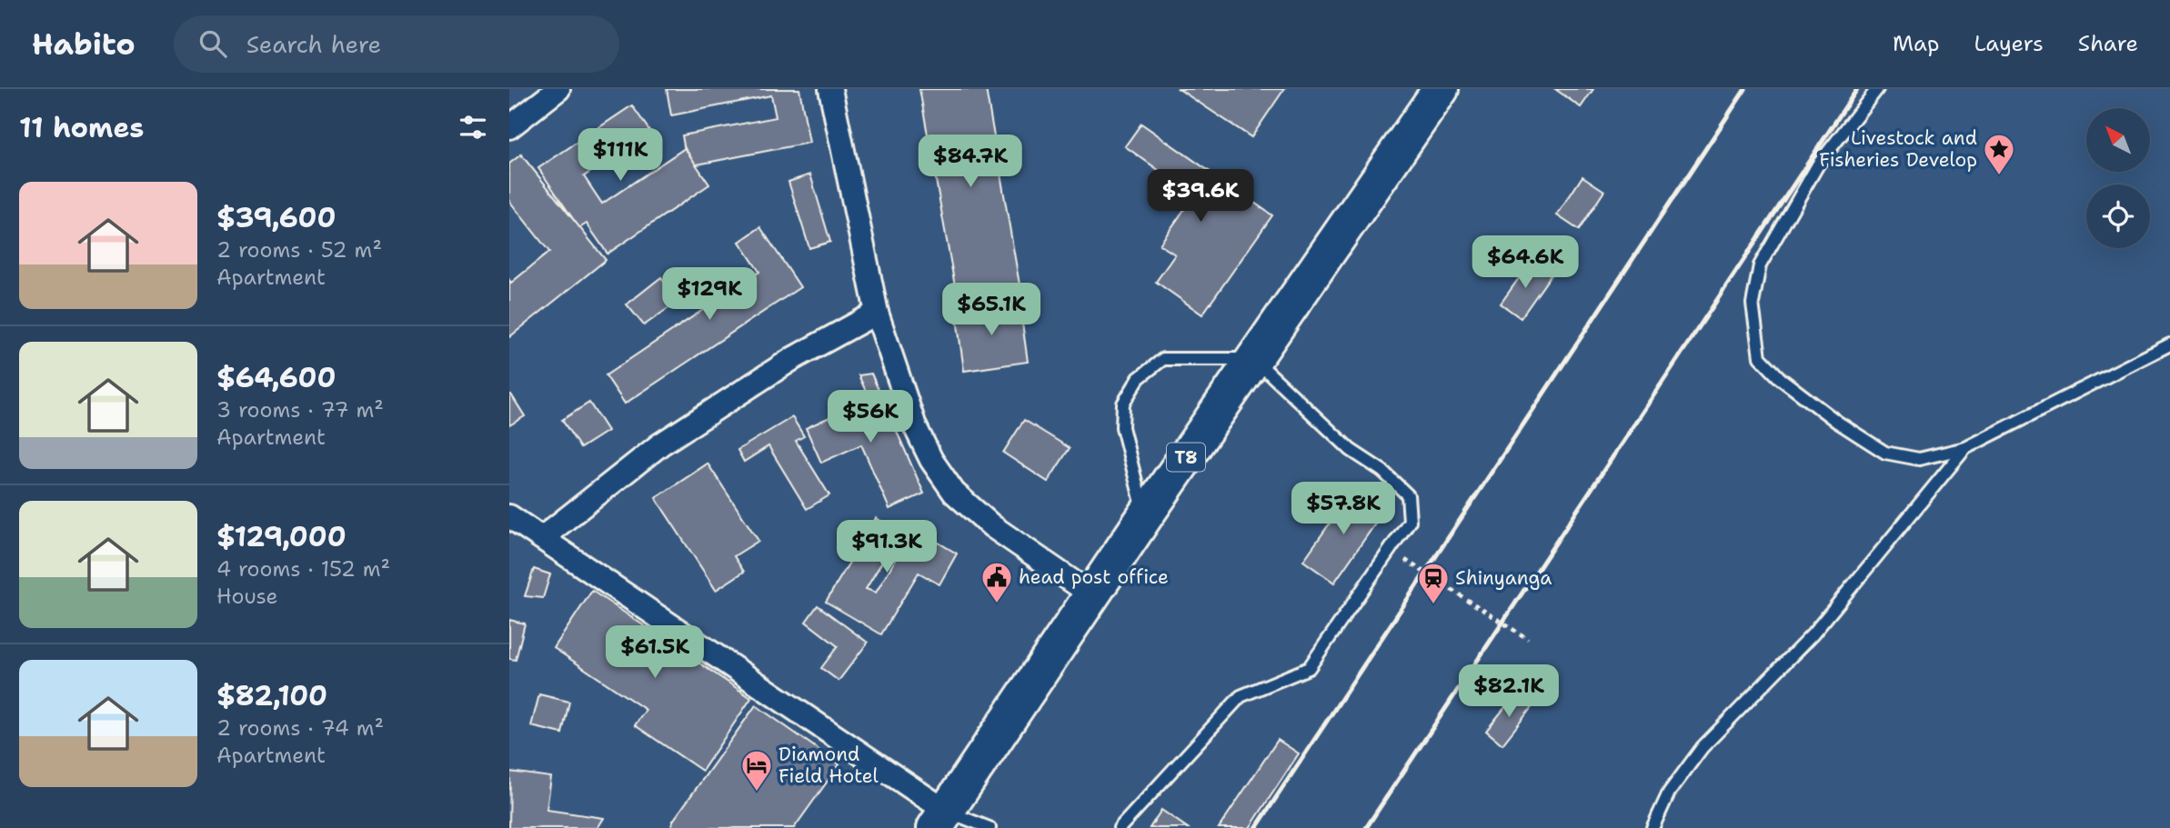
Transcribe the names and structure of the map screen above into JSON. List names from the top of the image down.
{
  "streets": {
    "highway": ["T8"]
  },
  "places": {
    "place": ["Livestock and Fisheries Develop"],
    "public building": ["head post office"],
    "station": ["Shinyanga"],
    "hotel": ["Diamond Field Hotel"]
  },
  "north": "top left",
  "page": {
    "header": "Habito",
    "search": "Search here",
    "nav": ["Map", "Layers", "Share"],
    "heading": "11 homes",
    "price": [
      "$111K",
      "$84.7K",
      "$39.6K",
      "$64.6K",
      "$129K",
      "$65.1K",
      "$56K",
      "$57.8K",
      "$91.3K",
      "$61.5K",
      "$82.1K"
    ],
    "list": [
      {
        "name": "$39,600",
        "note": "2 rooms · 52 m² · Apartment"
      },
      {
        "name": "$64,600",
        "note": "3 rooms · 77 m² · Apartment"
      },
      {
        "name": "$129,000",
        "note": "4 rooms · 152 m² · House"
      },
      {
        "name": "$82,100",
        "note": "2 rooms · 74 m² · Apartment"
      }
    ]
  }
}
